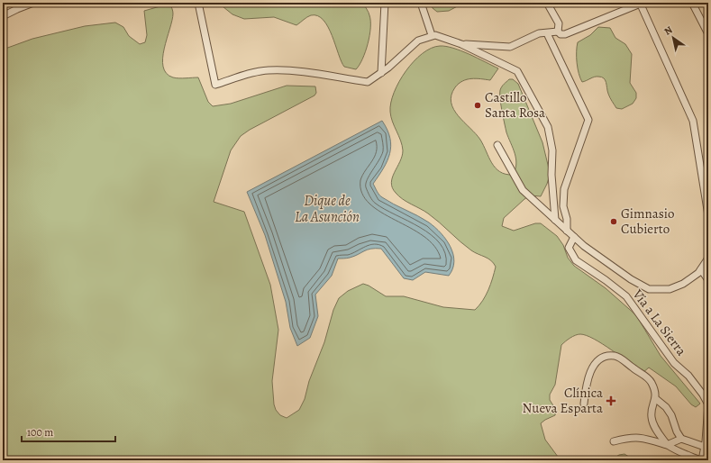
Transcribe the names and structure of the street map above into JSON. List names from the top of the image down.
{
  "streets": {
    "street": ["Vía a La Sierra"]
  },
  "water": ["Dique de La Asunción"],
  "places": {
    "other": ["Castillo Santa Rosa", "Gimnasio Cubierto"],
    "health": ["Clínica Nueva Esparta"]
  },
  "scale_bar": "100 m",
  "north": "top left"
}
